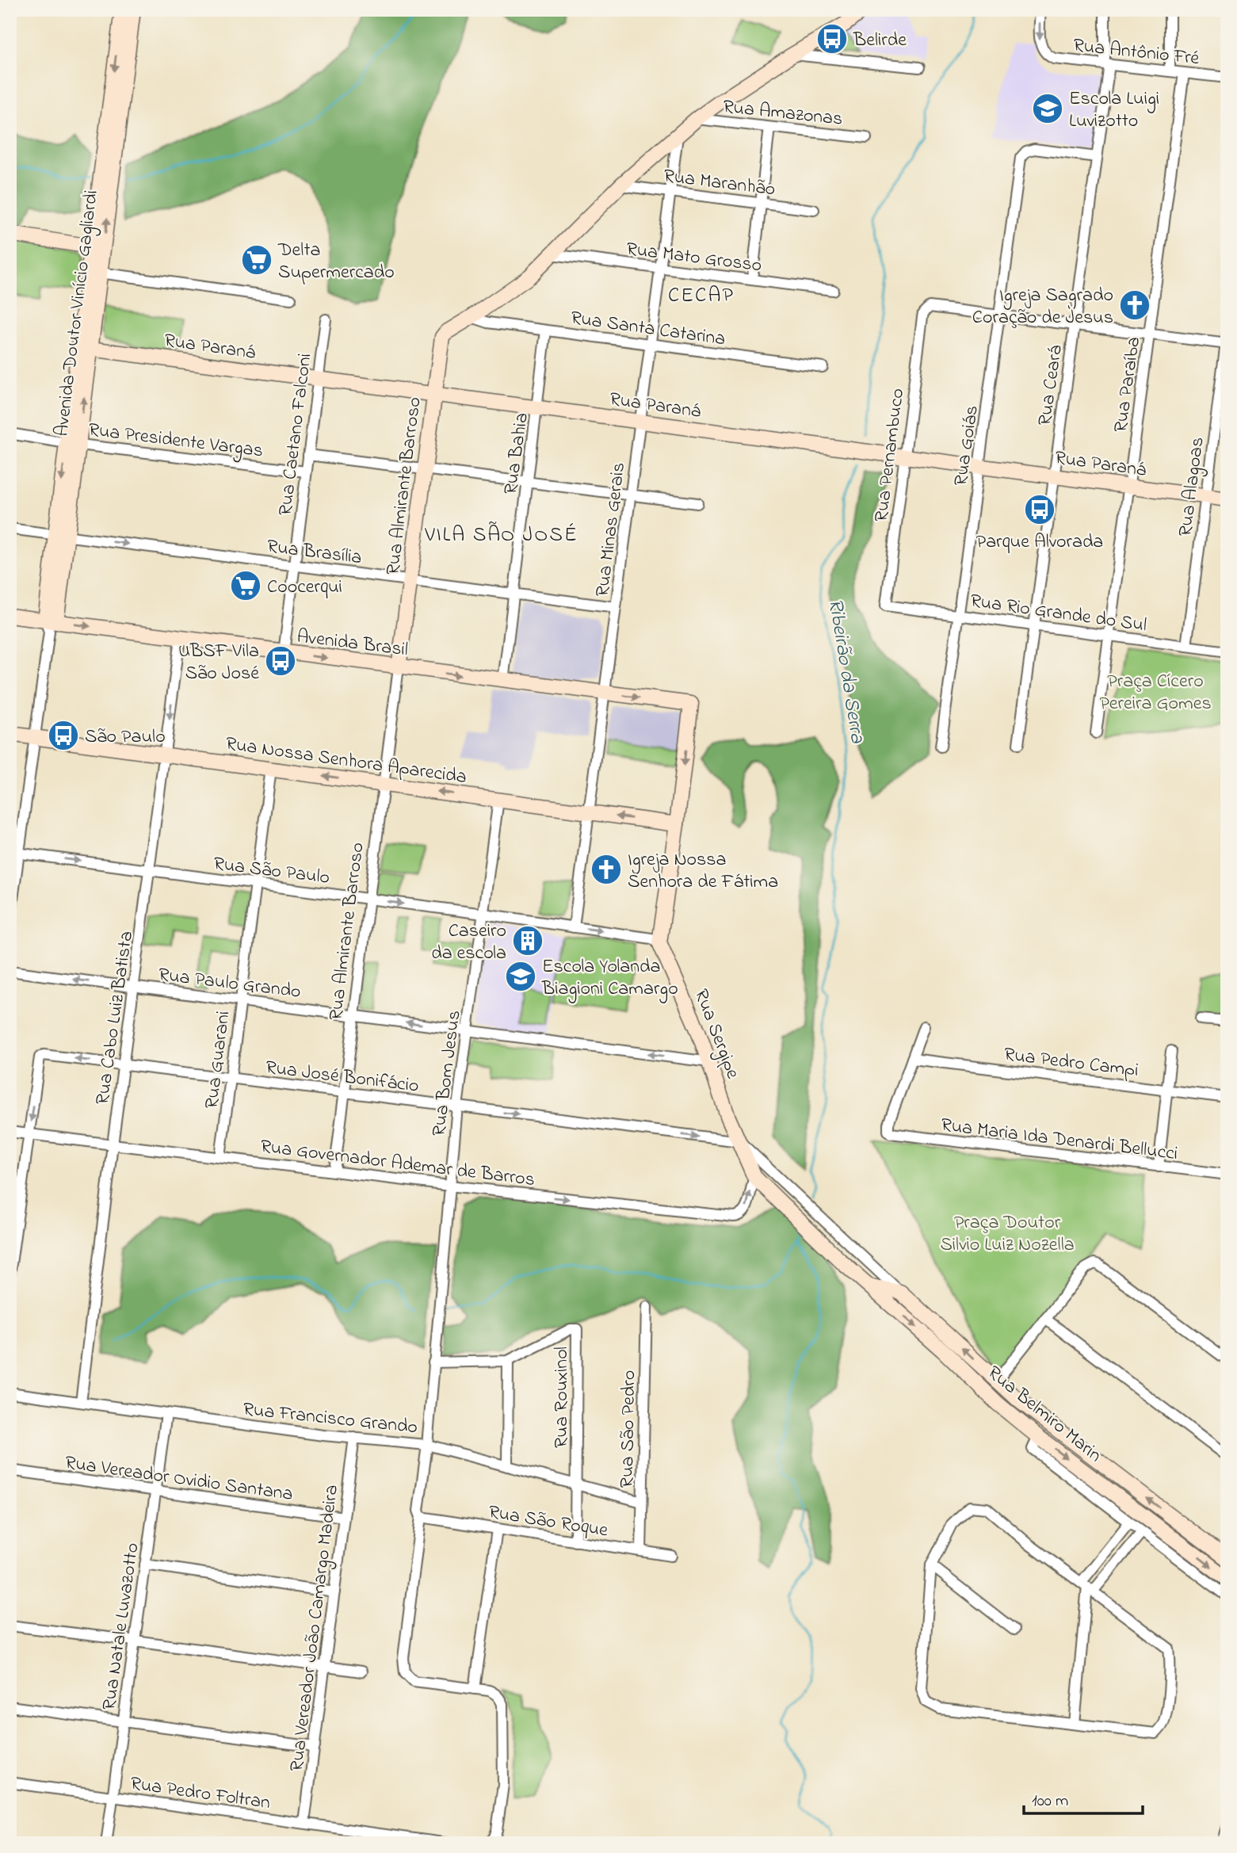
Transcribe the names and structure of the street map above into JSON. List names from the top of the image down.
{
  "streets": {
    "street": [
      "Rua Antônio Fré",
      "Rua Amazonas",
      "Rua Maranhão",
      "Rua Mato Grosso",
      "Avenida Doutor Vinício Gagliardi",
      "Rua Santa Catarina",
      "Rua Paraná",
      "Rua Paraíba",
      "Rua Ceará",
      "Rua Caetano Falconi",
      "Rua Presidente Vargas",
      "Rua Goiás",
      "Rua Bahia",
      "Rua Pernambuco",
      "Rua Almirante Barroso",
      "Rua Alagoas",
      "Rua Minas Gerais",
      "Rua Brasília",
      "Rua Rio Grande do Sul",
      "Avenida Brasil",
      "Rua Nossa Senhora Aparecida",
      "Rua São Paulo",
      "Rua Paulo Grando",
      "Rua Cabo Luiz Batista",
      "Rua Sergipe",
      "Rua Guarani",
      "Rua Pedro Campi",
      "Rua Bom Jesus",
      "Rua José Bonifácio",
      "Rua Maria Ida Denardi Bellucci",
      "Rua Governador Ademar de Barros",
      "Rua Rouxinol",
      "Rua Belmiro Marin",
      "Rua Francisco Grando",
      "Rua São Pedro",
      "Rua Vereador Ovidio Santana",
      "Rua São Roque",
      "Rua Natale Luvazotto",
      "Rua Vereador João Camargo Madeira",
      "Rua Pedro Foltran"
    ]
  },
  "crossings": [
    ["Rua Antônio Fré", "Rua Paraíba"],
    ["Rua Antônio Fré", "Rua Ceará"],
    ["Rua Amazonas", "Rua Almirante Barroso"],
    ["Rua Maranhão", "Rua Almirante Barroso"],
    ["Rua Maranhão", "Rua Minas Gerais"],
    ["Rua Mato Grosso", "Rua Almirante Barroso"],
    ["Rua Mato Grosso", "Rua Minas Gerais"],
    ["Avenida Doutor Vinício Gagliardi", "Rua Paraná"],
    ["Avenida Doutor Vinício Gagliardi", "Rua Presidente Vargas"],
    ["Avenida Doutor Vinício Gagliardi", "Rua Brasília"],
    ["Avenida Doutor Vinício Gagliardi", "Avenida Brasil"],
    ["Rua Santa Catarina", "Rua Bahia"],
    ["Rua Santa Catarina", "Rua Almirante Barroso"],
    ["Rua Santa Catarina", "Rua Minas Gerais"],
    ["Rua Paraná", "Rua Paraíba"],
    ["Rua Paraná", "Rua Ceará"],
    ["Rua Paraná", "Rua Caetano Falconi"],
    ["Rua Paraná", "Rua Goiás"],
    ["Rua Paraná", "Rua Bahia"],
    ["Rua Paraná", "Rua Pernambuco"],
    ["Rua Paraná", "Rua Almirante Barroso"],
    ["Rua Paraná", "Rua Alagoas"],
    ["Rua Paraná", "Rua Minas Gerais"],
    ["Rua Paraíba", "Rua Rio Grande do Sul"],
    ["Rua Ceará", "Rua Goiás"],
    ["Rua Ceará", "Rua Rio Grande do Sul"],
    ["Rua Caetano Falconi", "Rua Presidente Vargas"],
    ["Rua Caetano Falconi", "Rua Brasília"],
    ["Rua Caetano Falconi", "Avenida Brasil"],
    ["Rua Goiás", "Rua Pernambuco"],
    ["Rua Goiás", "Rua Rio Grande do Sul"],
    ["Rua Bahia", "Rua Brasília"],
    ["Rua Bahia", "Avenida Brasil"],
    ["Rua Pernambuco", "Rua Rio Grande do Sul"],
    ["Rua Almirante Barroso", "Rua Minas Gerais"],
    ["Rua Almirante Barroso", "Rua Brasília"],
    ["Rua Almirante Barroso", "Avenida Brasil"],
    ["Rua Almirante Barroso", "Rua Nossa Senhora Aparecida"],
    ["Rua Almirante Barroso", "Rua São Paulo"],
    ["Rua Almirante Barroso", "Rua Paulo Grando"],
    ["Rua Almirante Barroso", "Rua José Bonifácio"],
    ["Rua Almirante Barroso", "Rua Governador Ademar de Barros"],
    ["Rua Alagoas", "Rua Rio Grande do Sul"],
    ["Rua Minas Gerais", "Rua Brasília"],
    ["Rua Minas Gerais", "Avenida Brasil"],
    ["Rua Minas Gerais", "Rua Nossa Senhora Aparecida"],
    ["Rua Minas Gerais", "Rua São Paulo"],
    ["Avenida Brasil", "Rua Nossa Senhora Aparecida"],
    ["Avenida Brasil", "Rua Cabo Luiz Batista"],
    ["Rua Nossa Senhora Aparecida", "Rua Cabo Luiz Batista"],
    ["Rua Nossa Senhora Aparecida", "Rua Guarani"],
    ["Rua Nossa Senhora Aparecida", "Rua Bom Jesus"],
    ["Rua São Paulo", "Rua Cabo Luiz Batista"],
    ["Rua São Paulo", "Rua Sergipe"],
    ["Rua São Paulo", "Rua Guarani"],
    ["Rua São Paulo", "Rua Bom Jesus"],
    ["Rua Paulo Grando", "Rua Cabo Luiz Batista"],
    ["Rua Paulo Grando", "Rua Sergipe"],
    ["Rua Paulo Grando", "Rua Guarani"],
    ["Rua Paulo Grando", "Rua Bom Jesus"],
    ["Rua Cabo Luiz Batista", "Rua José Bonifácio"],
    ["Rua Cabo Luiz Batista", "Rua Governador Ademar de Barros"],
    ["Rua Cabo Luiz Batista", "Rua Francisco Grando"],
    ["Rua Sergipe", "Rua José Bonifácio"],
    ["Rua Sergipe", "Rua Governador Ademar de Barros"],
    ["Rua Sergipe", "Rua Belmiro Marin"],
    ["Rua Guarani", "Rua José Bonifácio"],
    ["Rua Guarani", "Rua Governador Ademar de Barros"],
    ["Rua Pedro Campi", "Rua Maria Ida Denardi Bellucci"],
    ["Rua Bom Jesus", "Rua José Bonifácio"],
    ["Rua Bom Jesus", "Rua Governador Ademar de Barros"],
    ["Rua Bom Jesus", "Rua Rouxinol"],
    ["Rua Bom Jesus", "Rua Francisco Grando"],
    ["Rua Bom Jesus", "Rua São Roque"],
    ["Rua José Bonifácio", "Rua Governador Ademar de Barros"],
    ["Rua José Bonifácio", "Rua Belmiro Marin"],
    ["Rua Governador Ademar de Barros", "Rua Belmiro Marin"],
    ["Rua Rouxinol", "Rua Francisco Grando"],
    ["Rua Francisco Grando", "Rua São Pedro"],
    ["Rua Francisco Grando", "Rua Natale Luvazotto"],
    ["Rua Francisco Grando", "Rua Vereador João Camargo Madeira"],
    ["Rua São Pedro", "Rua São Roque"],
    ["Rua Vereador Ovidio Santana", "Rua Natale Luvazotto"],
    ["Rua Vereador Ovidio Santana", "Rua Vereador João Camargo Madeira"],
    ["Rua Natale Luvazotto", "Rua Pedro Foltran"],
    ["Rua Vereador João Camargo Madeira", "Rua Pedro Foltran"]
  ],
  "one_way": [
    "Rua Brasília",
    "Avenida Brasil",
    "Rua Nossa Senhora Aparecida",
    "Rua São Paulo",
    "Rua Paulo Grando",
    "Rua Governador Ademar de Barros"
  ],
  "districts": ["CECAP", "VILA SÃO JOSÉ"],
  "water": ["Ribeirão da Serra"],
  "parks": ["Praça Cícero Pereira Gomes", "Praça Doutor Silvio Luiz Nozella"],
  "places": {
    "bus stop": [
      "Belirde",
      "Parque Alvorada",
      "UBSF Vila São José",
      "São Paulo"
    ],
    "school or university": ["Escola Luigi Luvizotto", "Escola Yolanda Biagioni Camargo"],
    "supermarket": ["Delta Supermercado", "Coocerqui"],
    "church": ["Igreja Sagrado Coração de Jesus", "Igreja Nossa Senhora de Fátima"],
    "building": ["Caseiro da escola"]
  },
  "scale_bar": "100 m"
}
